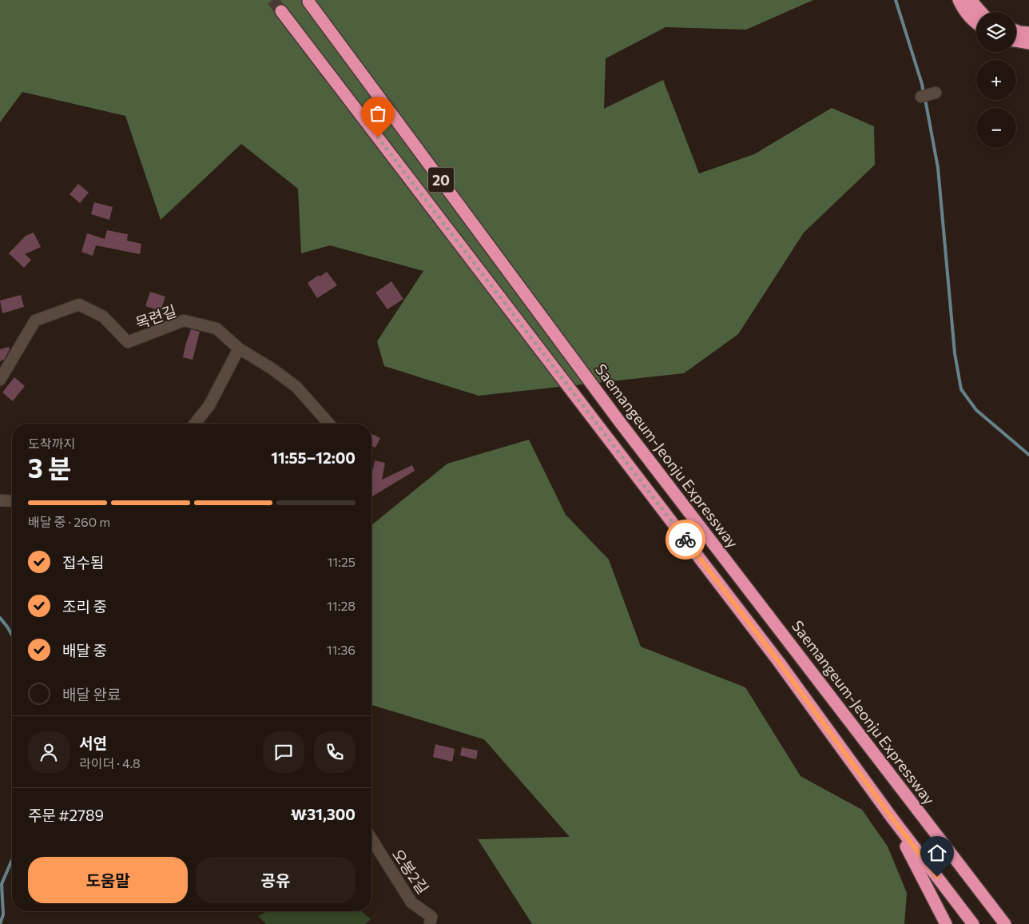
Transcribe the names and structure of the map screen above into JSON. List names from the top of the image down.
{
  "streets": {
    "highway": ["20", "Saemangeum-Jeonju Expressway"],
    "street": ["목련길", "오봉2길"]
  },
  "page": {
    "map_buttons": ["+", "−"],
    "heading": ["3 분", "도착까지", "11:55–12:00"],
    "panel": [
      "서연",
      "라이더 · 4.8",
      "주문 #2789",
      "₩31,300"
    ],
    "bar": "배달 중 · 260 m",
    "list": [
      ["접수됨", "11:25"],
      ["조리 중", "11:28"],
      ["배달 중", "11:36"],
      "배달 완료"
    ],
    "buttons": ["도움말", "공유"]
  }
}
